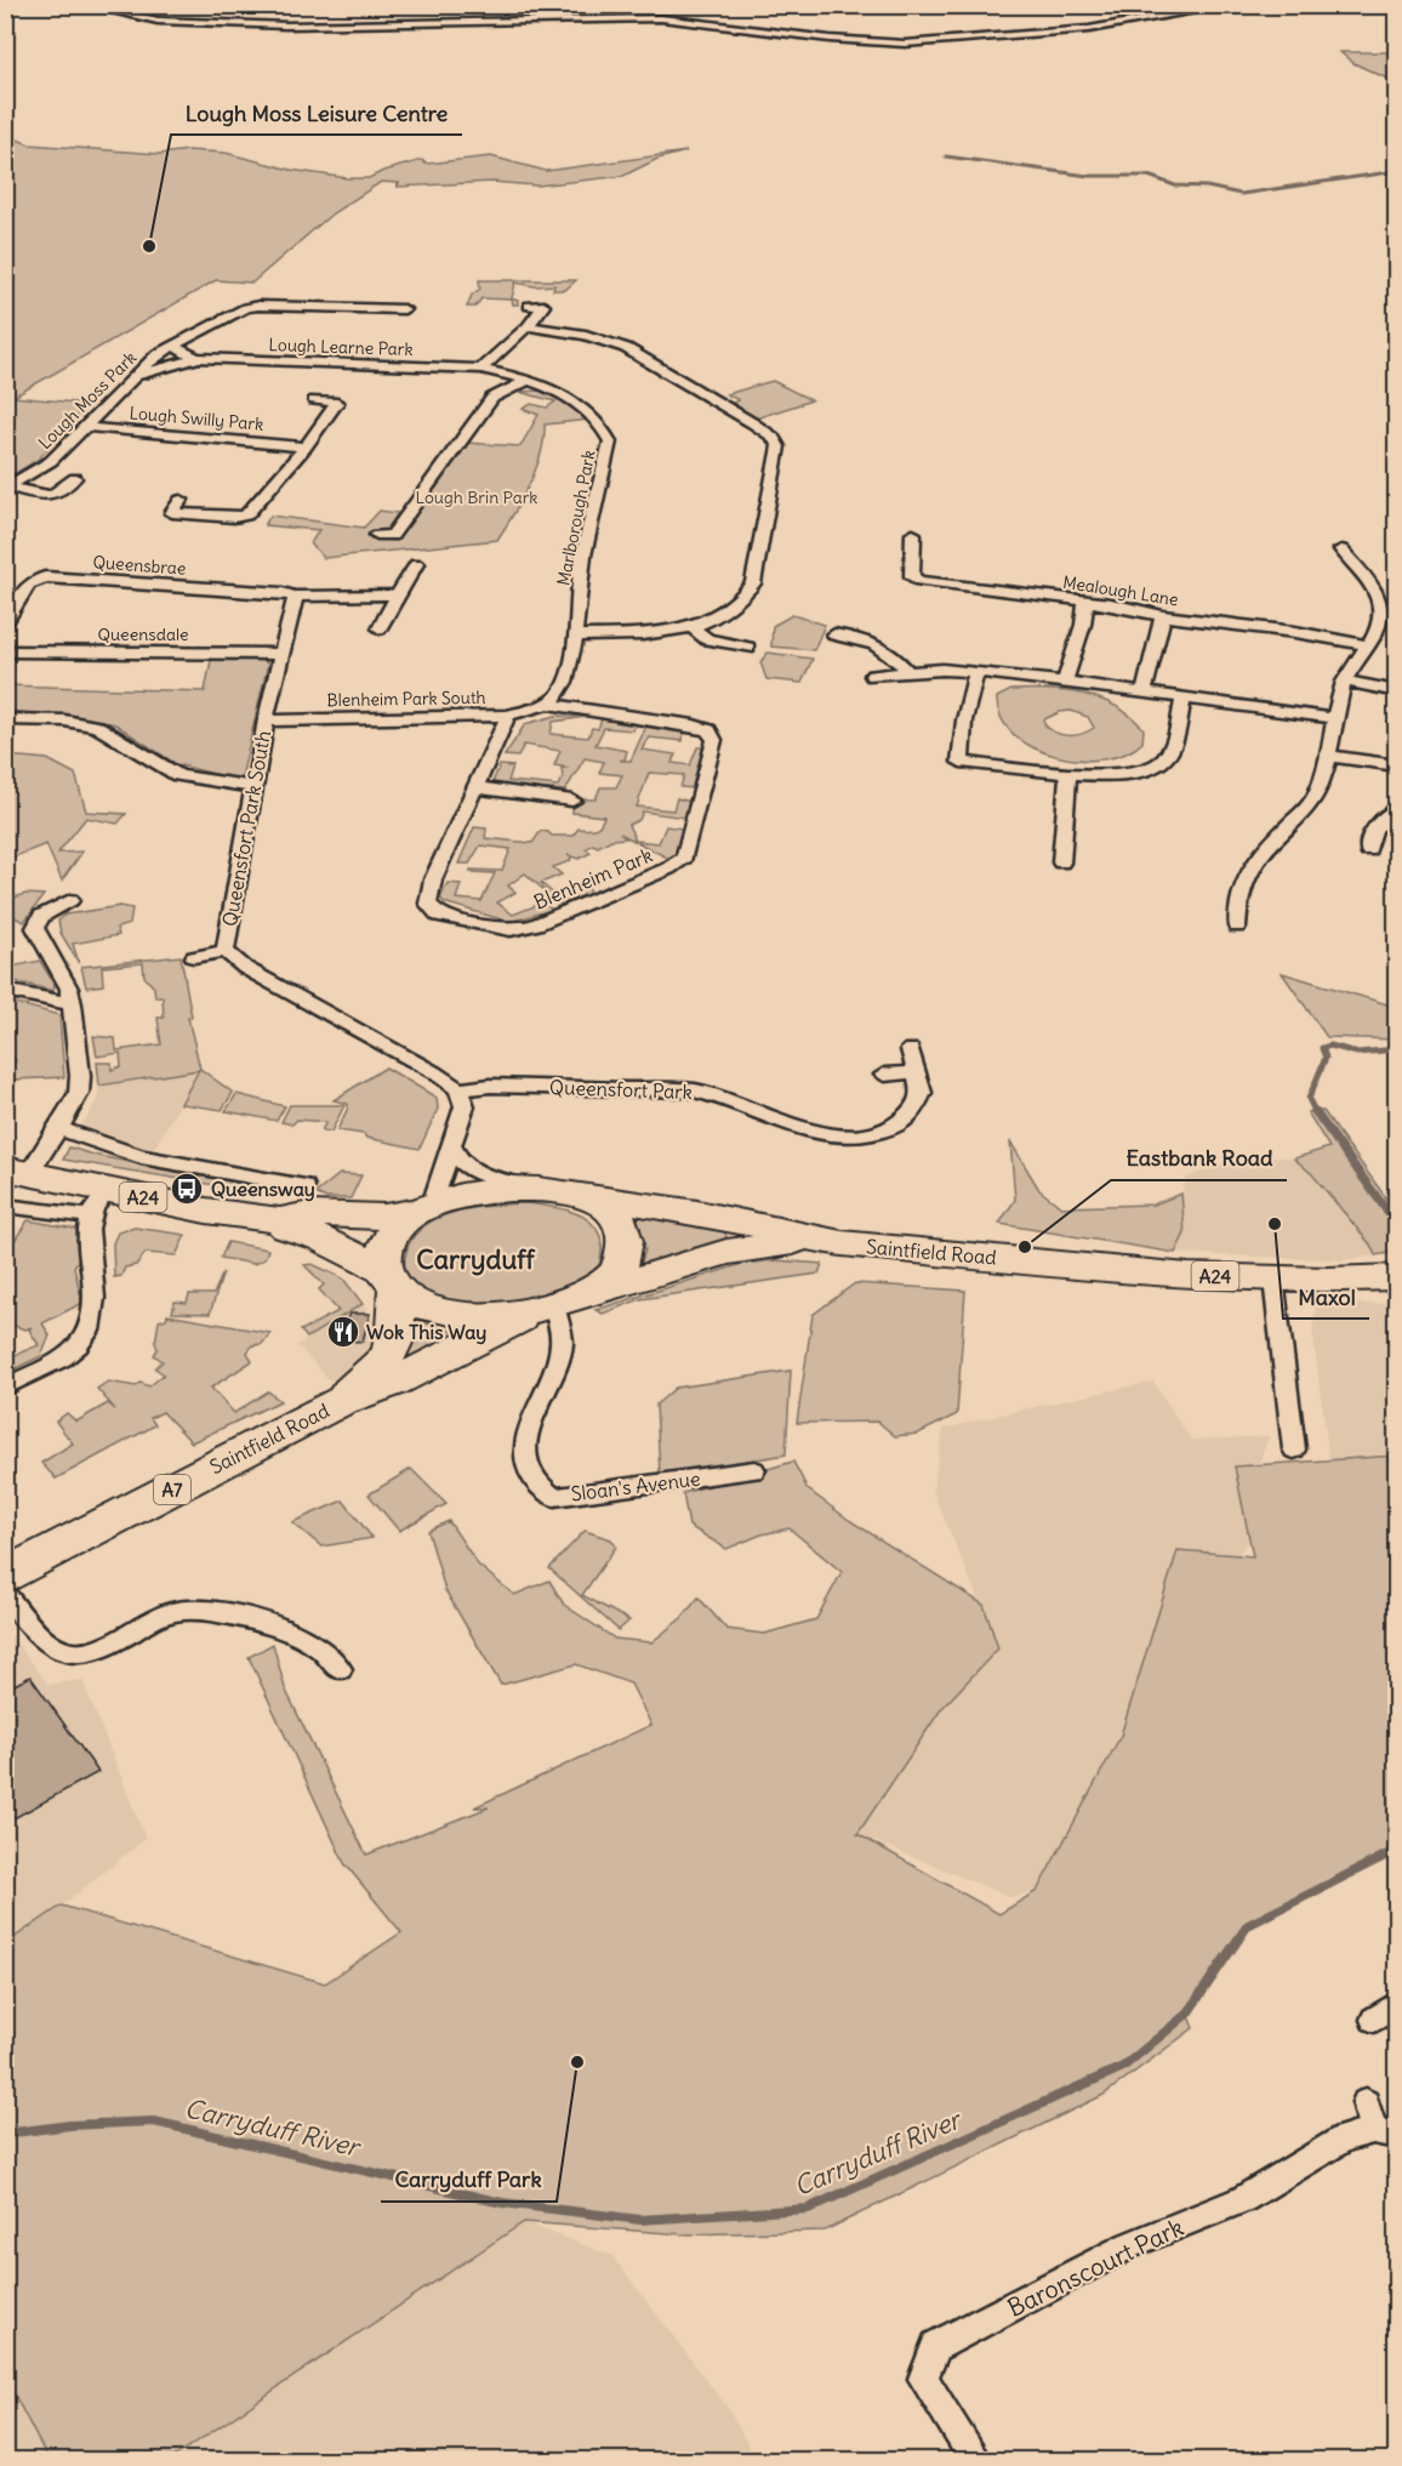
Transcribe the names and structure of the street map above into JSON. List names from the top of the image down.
{
  "streets": {
    "highway": ["A24", "Saintfield Road", "A7"],
    "street": [
      "Lough Learne Park",
      "Lough Moss Park",
      "Lough Swilly Park",
      "Marlborough Park",
      "Queensbrae",
      "Mealough Lane",
      "Queensdale",
      "Blenheim Park South",
      "Queensfort Park South",
      "Blenheim Park",
      "Queensfort Park",
      "Sloan's Avenue",
      "Baronscourt Park"
    ]
  },
  "crossings": [
    ["Lough Learne Park", "Lough Moss Park"],
    ["Lough Learne Park", "Marlborough Park"],
    ["Lough Moss Park", "Lough Swilly Park"],
    ["Marlborough Park", "Blenheim Park South"],
    ["Marlborough Park", "Blenheim Park"],
    ["Queensbrae", "Queensfort Park South"],
    ["Queensdale", "Queensfort Park South"],
    ["Blenheim Park South", "Queensfort Park South"],
    ["Blenheim Park South", "Blenheim Park"],
    ["Queensfort Park South", "Queensfort Park"],
    ["A24", "Saintfield Road"],
    ["A24", "Sloan's Avenue"],
    ["Saintfield Road", "Sloan's Avenue"]
  ],
  "districts": ["Carryduff"],
  "water": ["Carryduff River"],
  "parks": ["Lough Brin Park"],
  "places": {
    "other": [
      "Lough Moss Leisure Centre",
      "Maxol",
      "Eastbank Road",
      "Carryduff Park"
    ],
    "bus stop": ["Queensway"],
    "restaurant": ["Wok This Way"]
  }
}
